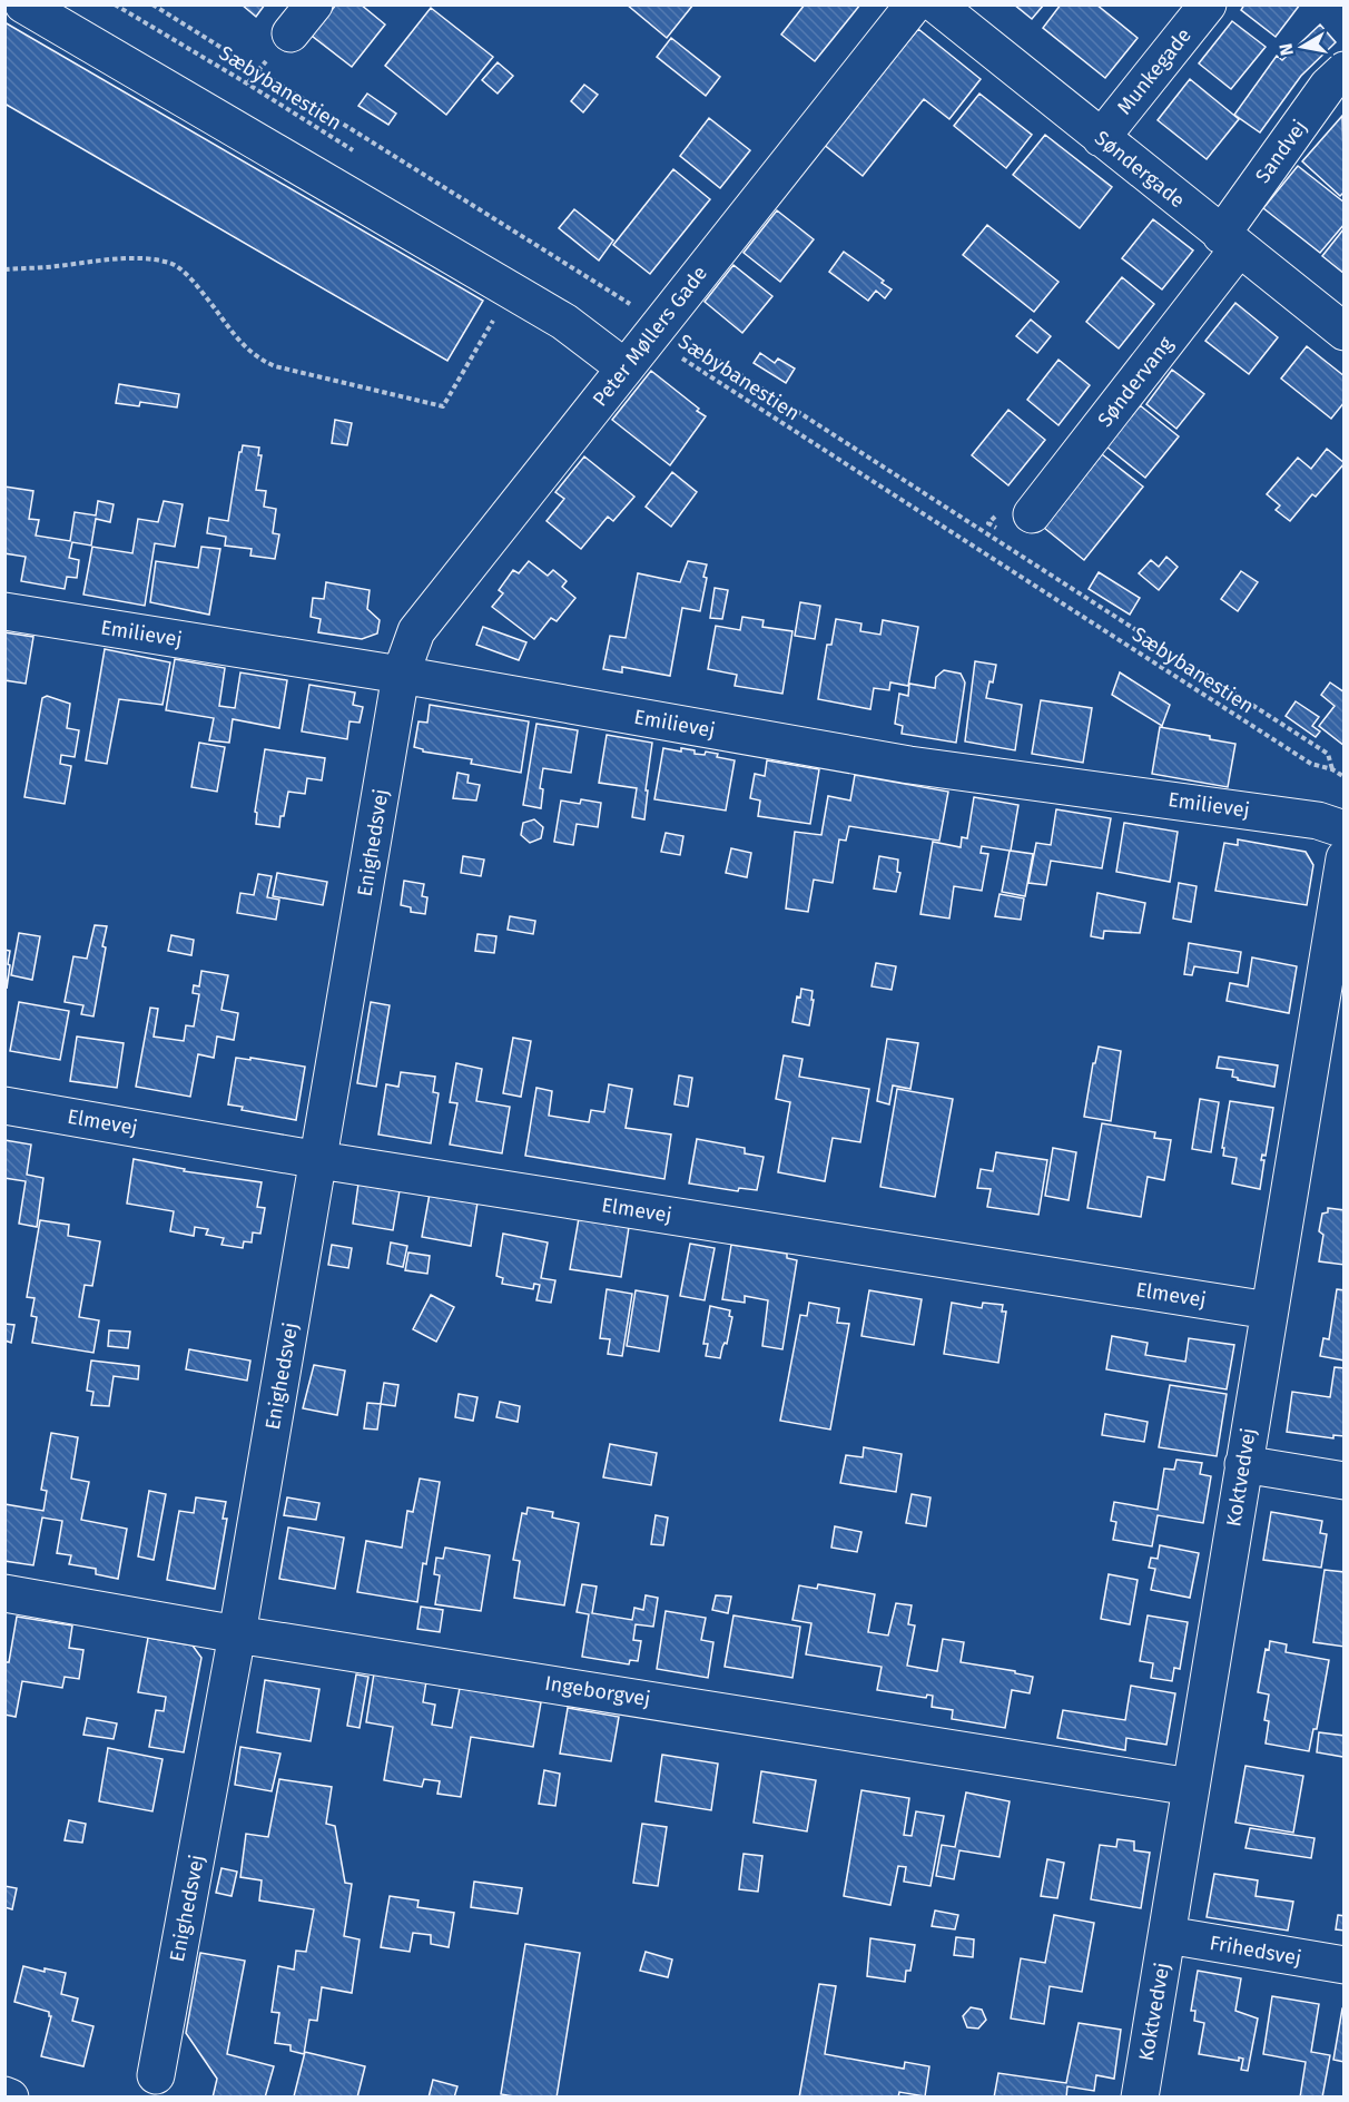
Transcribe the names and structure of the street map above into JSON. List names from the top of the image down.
{
  "streets": {
    "street": [
      "Munkegade",
      "Sandvej",
      "Søndergade",
      "Peter Møllers Gade",
      "Søndervang",
      "Emilievej",
      "Enighedsvej",
      "Elmevej",
      "Koktvedvej",
      "Ingeborgvej",
      "Frihedsvej"
    ],
    "path": ["Sæbybanestien"]
  },
  "crossings": [
    ["Munkegade", "Søndergade"],
    ["Sæbybanestien", "Peter Møllers Gade"],
    ["Sandvej", "Søndergade"],
    ["Sandvej", "Søndervang"],
    ["Søndergade", "Søndervang"],
    ["Peter Møllers Gade", "Emilievej"],
    ["Peter Møllers Gade", "Enighedsvej"],
    ["Emilievej", "Enighedsvej"],
    ["Enighedsvej", "Elmevej"],
    ["Enighedsvej", "Ingeborgvej"],
    ["Elmevej", "Koktvedvej"],
    ["Koktvedvej", "Ingeborgvej"],
    ["Koktvedvej", "Frihedsvej"]
  ],
  "north": "left"
}
